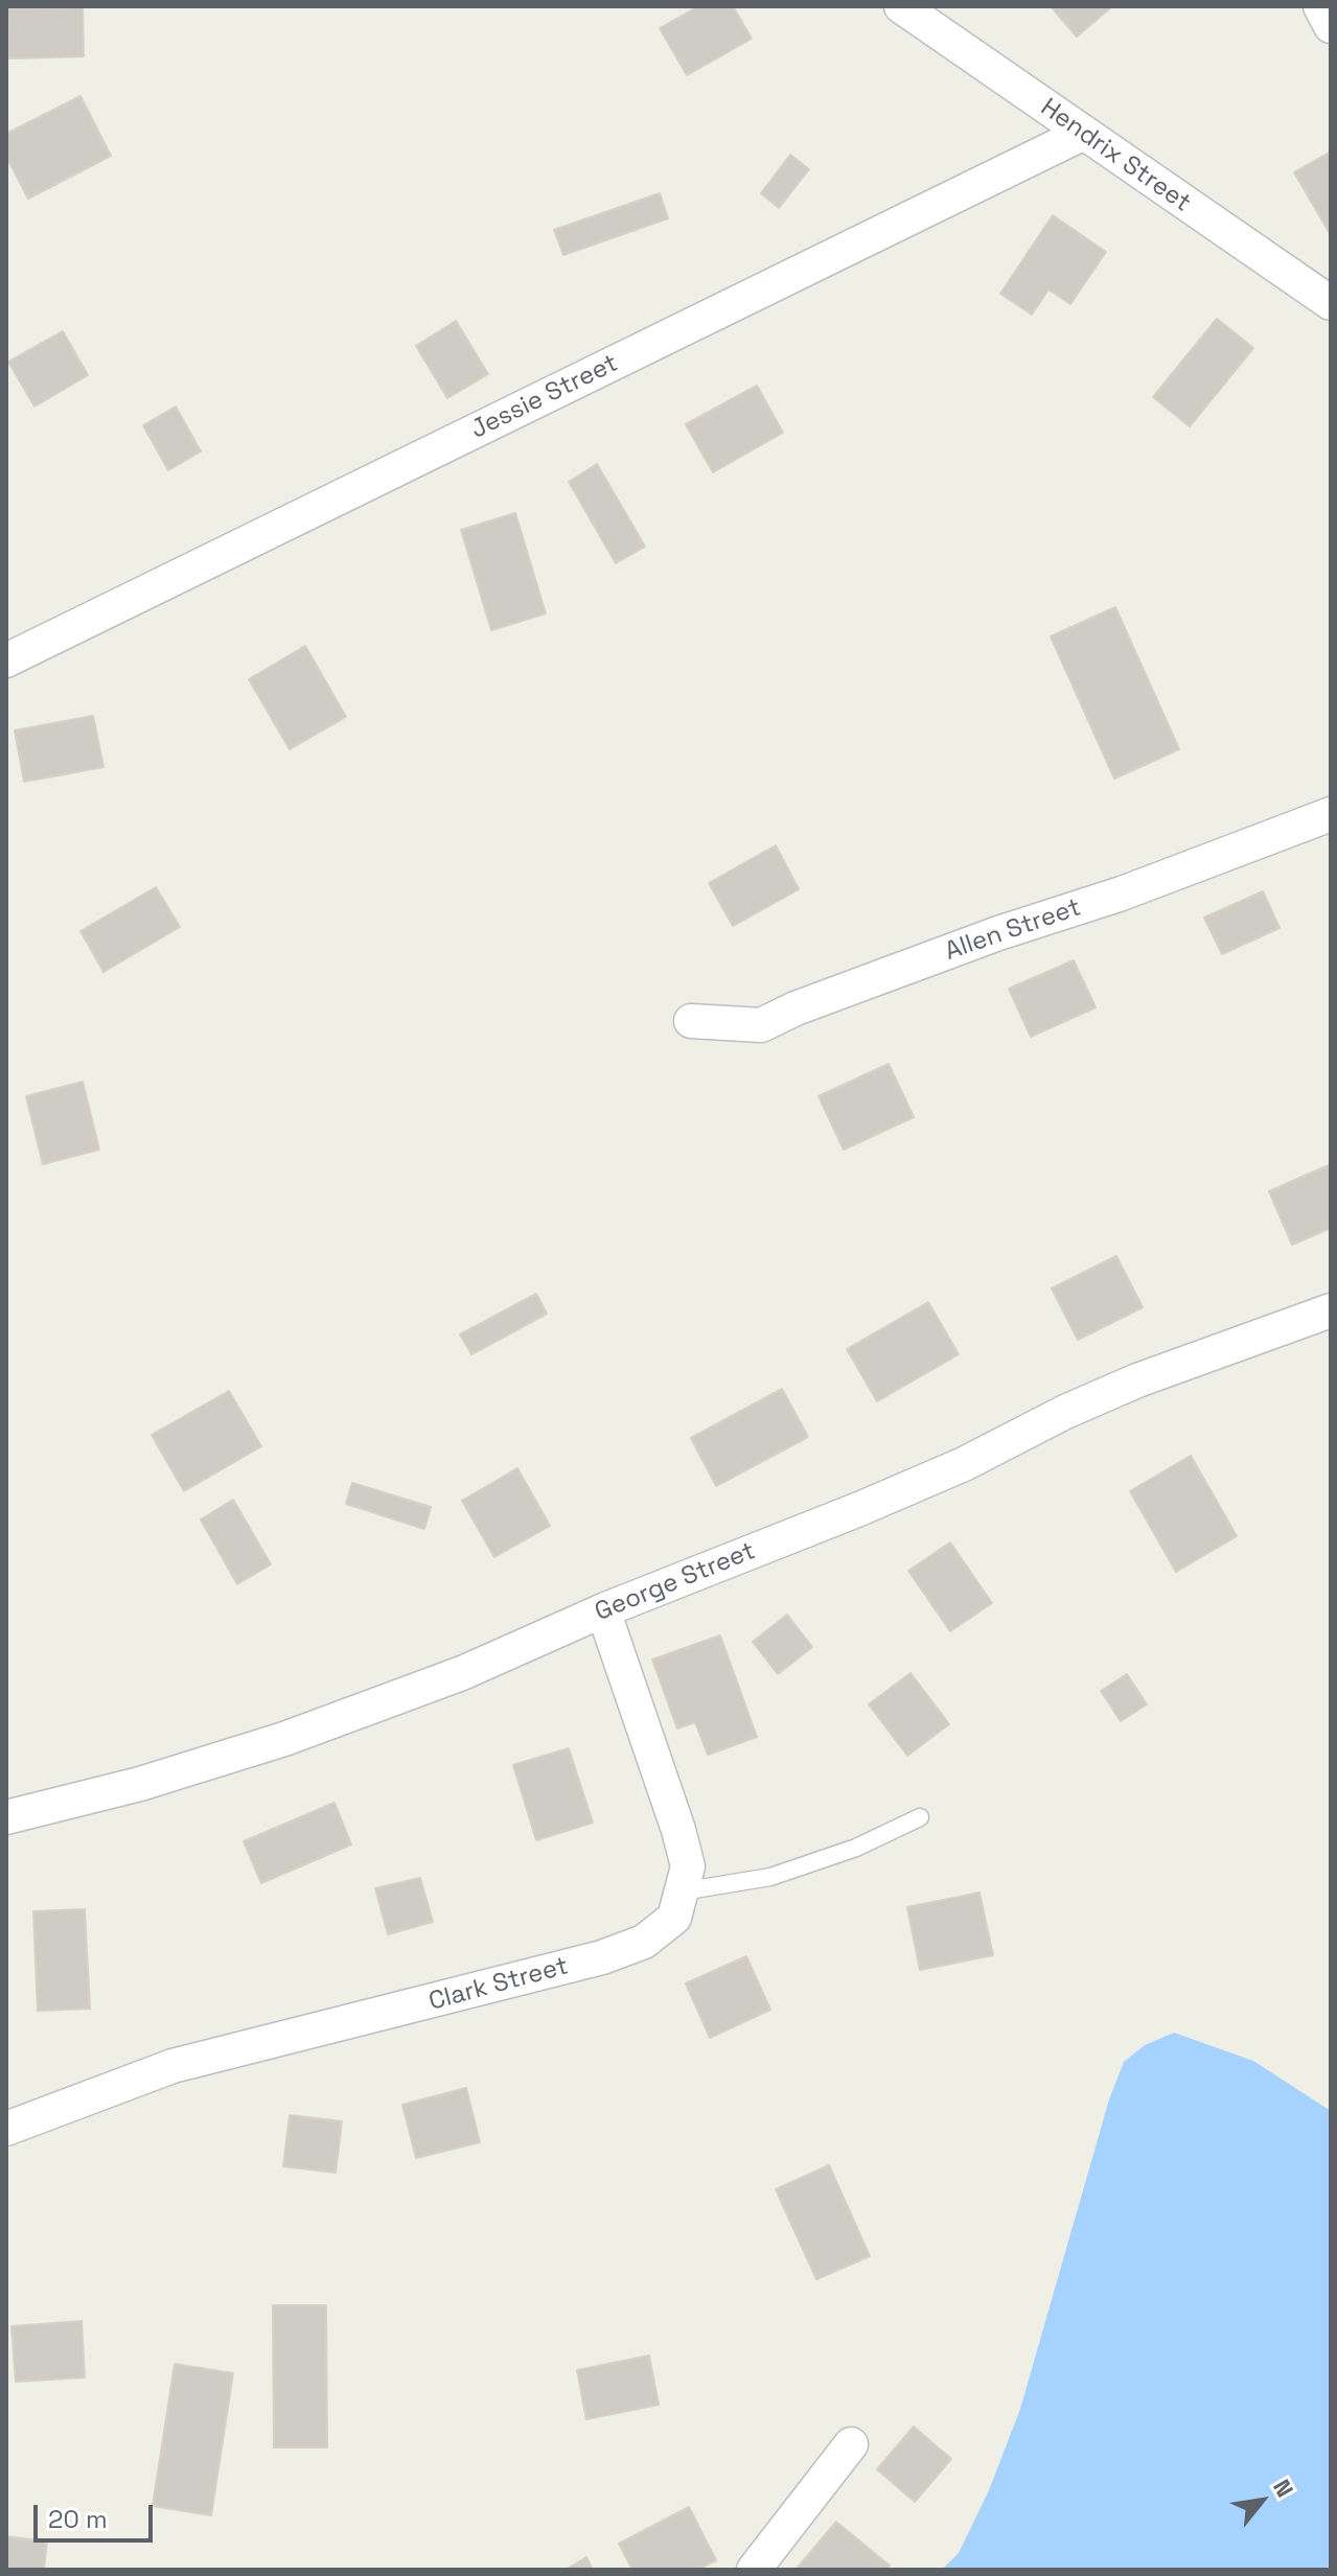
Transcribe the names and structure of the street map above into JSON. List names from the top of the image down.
{
  "streets": {
    "street": [
      "Hendrix Street",
      "Jessie Street",
      "Allen Street",
      "George Street",
      "Clark Street"
    ]
  },
  "crossings": [
    ["Hendrix Street", "Jessie Street"],
    ["George Street", "Clark Street"]
  ],
  "scale_bar": "20 m",
  "north": "top right"
}
